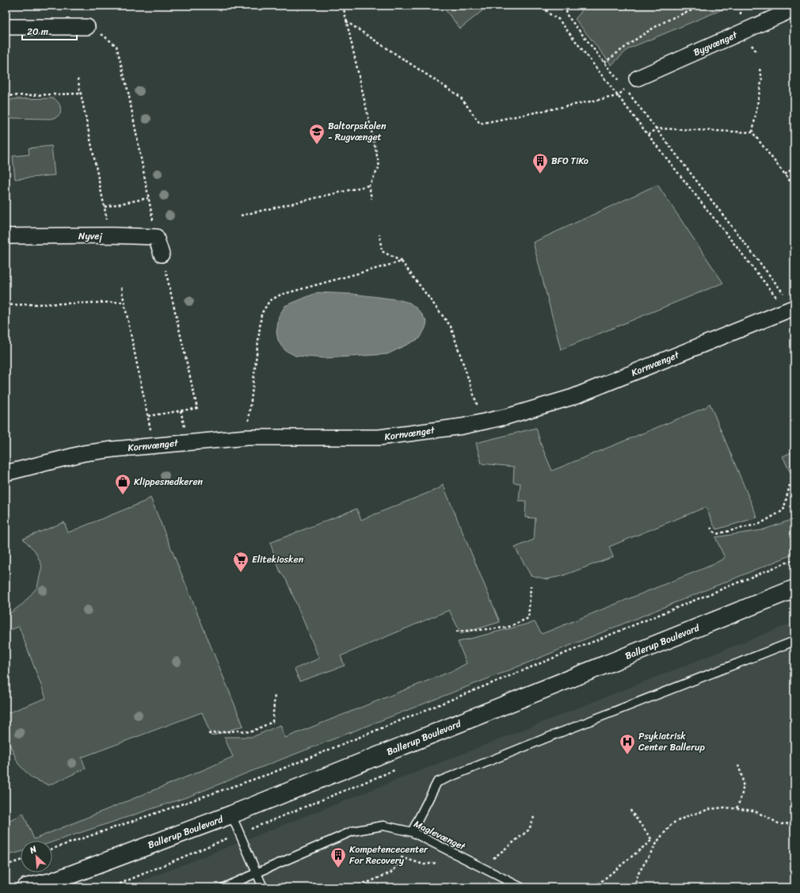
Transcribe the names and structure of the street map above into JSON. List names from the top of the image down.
{
  "streets": {
    "street": [
      "Bygvænget",
      "Nyvej",
      "Kornvænget",
      "Ballerup Boulevard"
    ],
    "lane": ["Maglevænget"]
  },
  "places": {
    "school or university": ["Baltorpskolen - Rugvænget"],
    "building": ["BFO TiKo", "Kompetencecenter For Recovery"],
    "shop": ["Klippesnedkeren"],
    "supermarket": ["Elitekiosken"],
    "hospital": ["Psykiatrisk Center Ballerup"]
  },
  "scale_bar": "20 m",
  "north": "top left"
}
